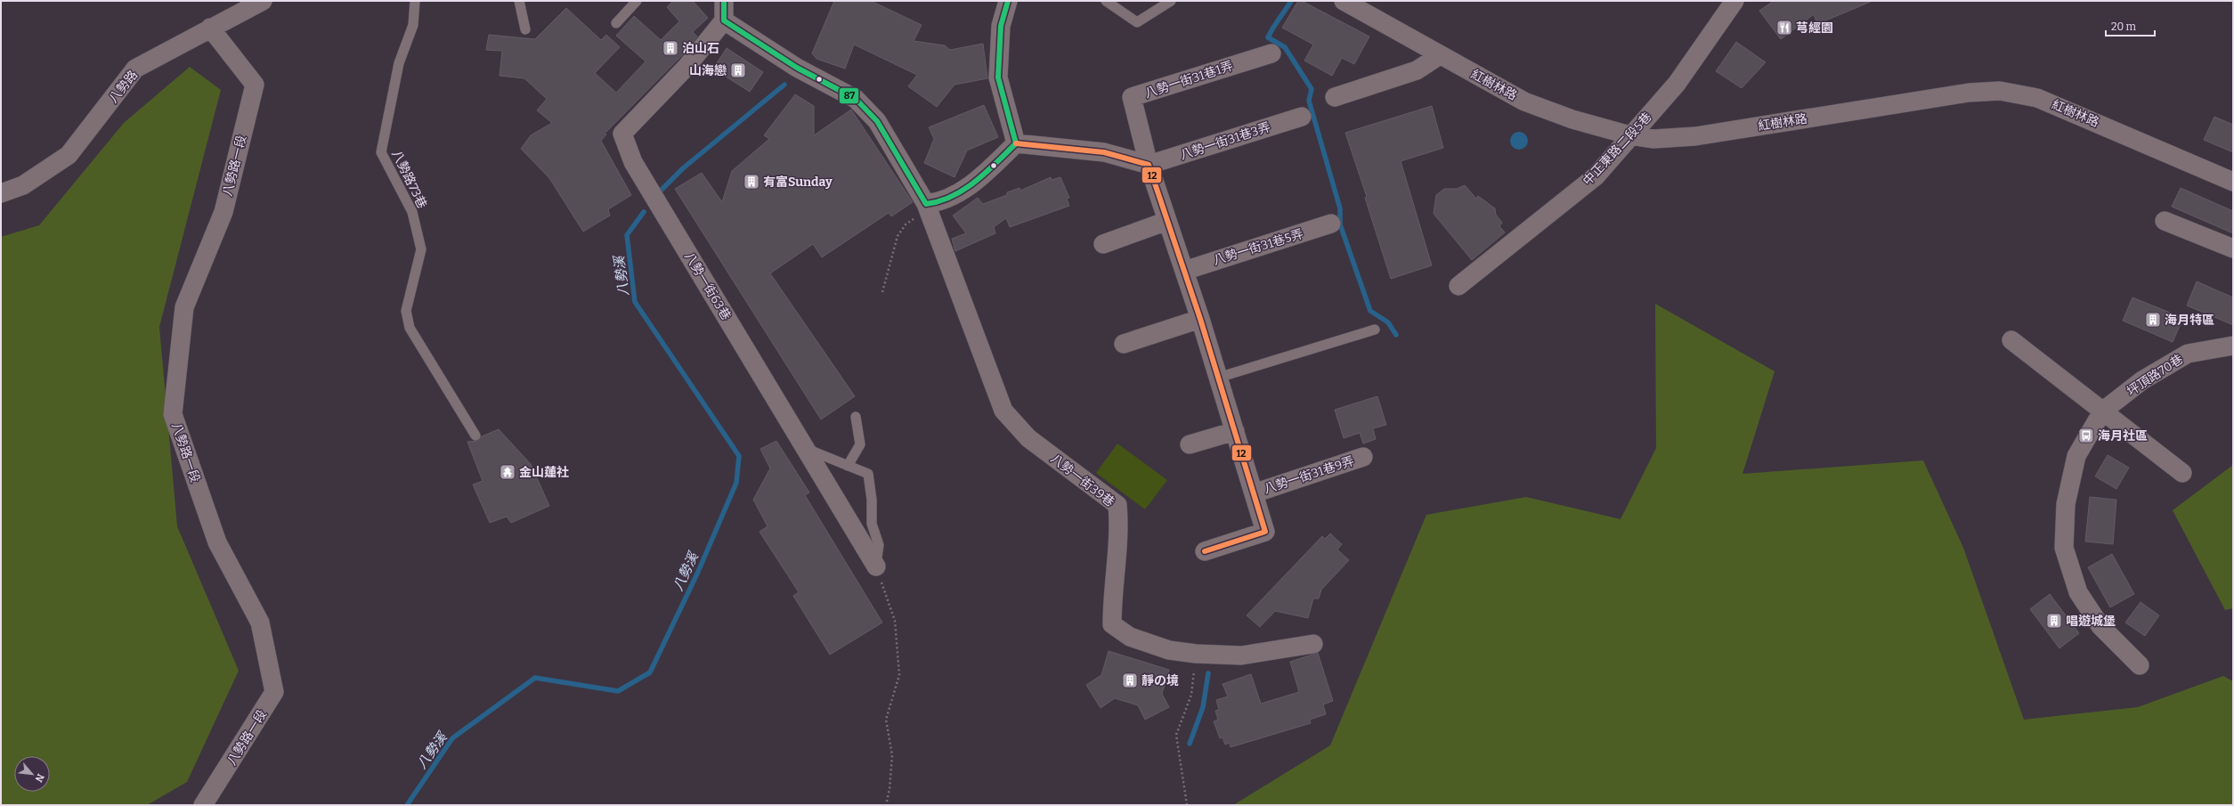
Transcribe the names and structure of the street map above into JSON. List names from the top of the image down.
{
  "streets": {
    "street": [
      "八勢一街31巷1弄",
      "紅樹林路",
      "八勢路",
      "八勢一街31巷3弄",
      "中正東路二段5巷",
      "八勢路一段",
      "八勢一街31巷5弄",
      "八勢一街63巷",
      "坪頂路70巷",
      "八勢一街31巷9弄",
      "八勢一街39巷"
    ],
    "lane": ["八勢路73巷"]
  },
  "crossings": [
    ["八勢一街31巷1弄", "八勢一街31巷3弄"],
    ["紅樹林路", "中正東路二段5巷"],
    ["八勢路", "八勢路一段"]
  ],
  "water": ["八勢溪"],
  "places": {
    "restaurant": ["芎經園"],
    "building": [
      "泊山石",
      "山海戀",
      "有富Sunday",
      "海月特區",
      "唱遊城堡",
      "靜の境"
    ],
    "bus stop": ["海月社區"],
    "temple": ["金山蓮社"]
  },
  "lines": ["transit line 87", "transit line 12"],
  "scale_bar": "20 m",
  "north": "bottom right"
}
